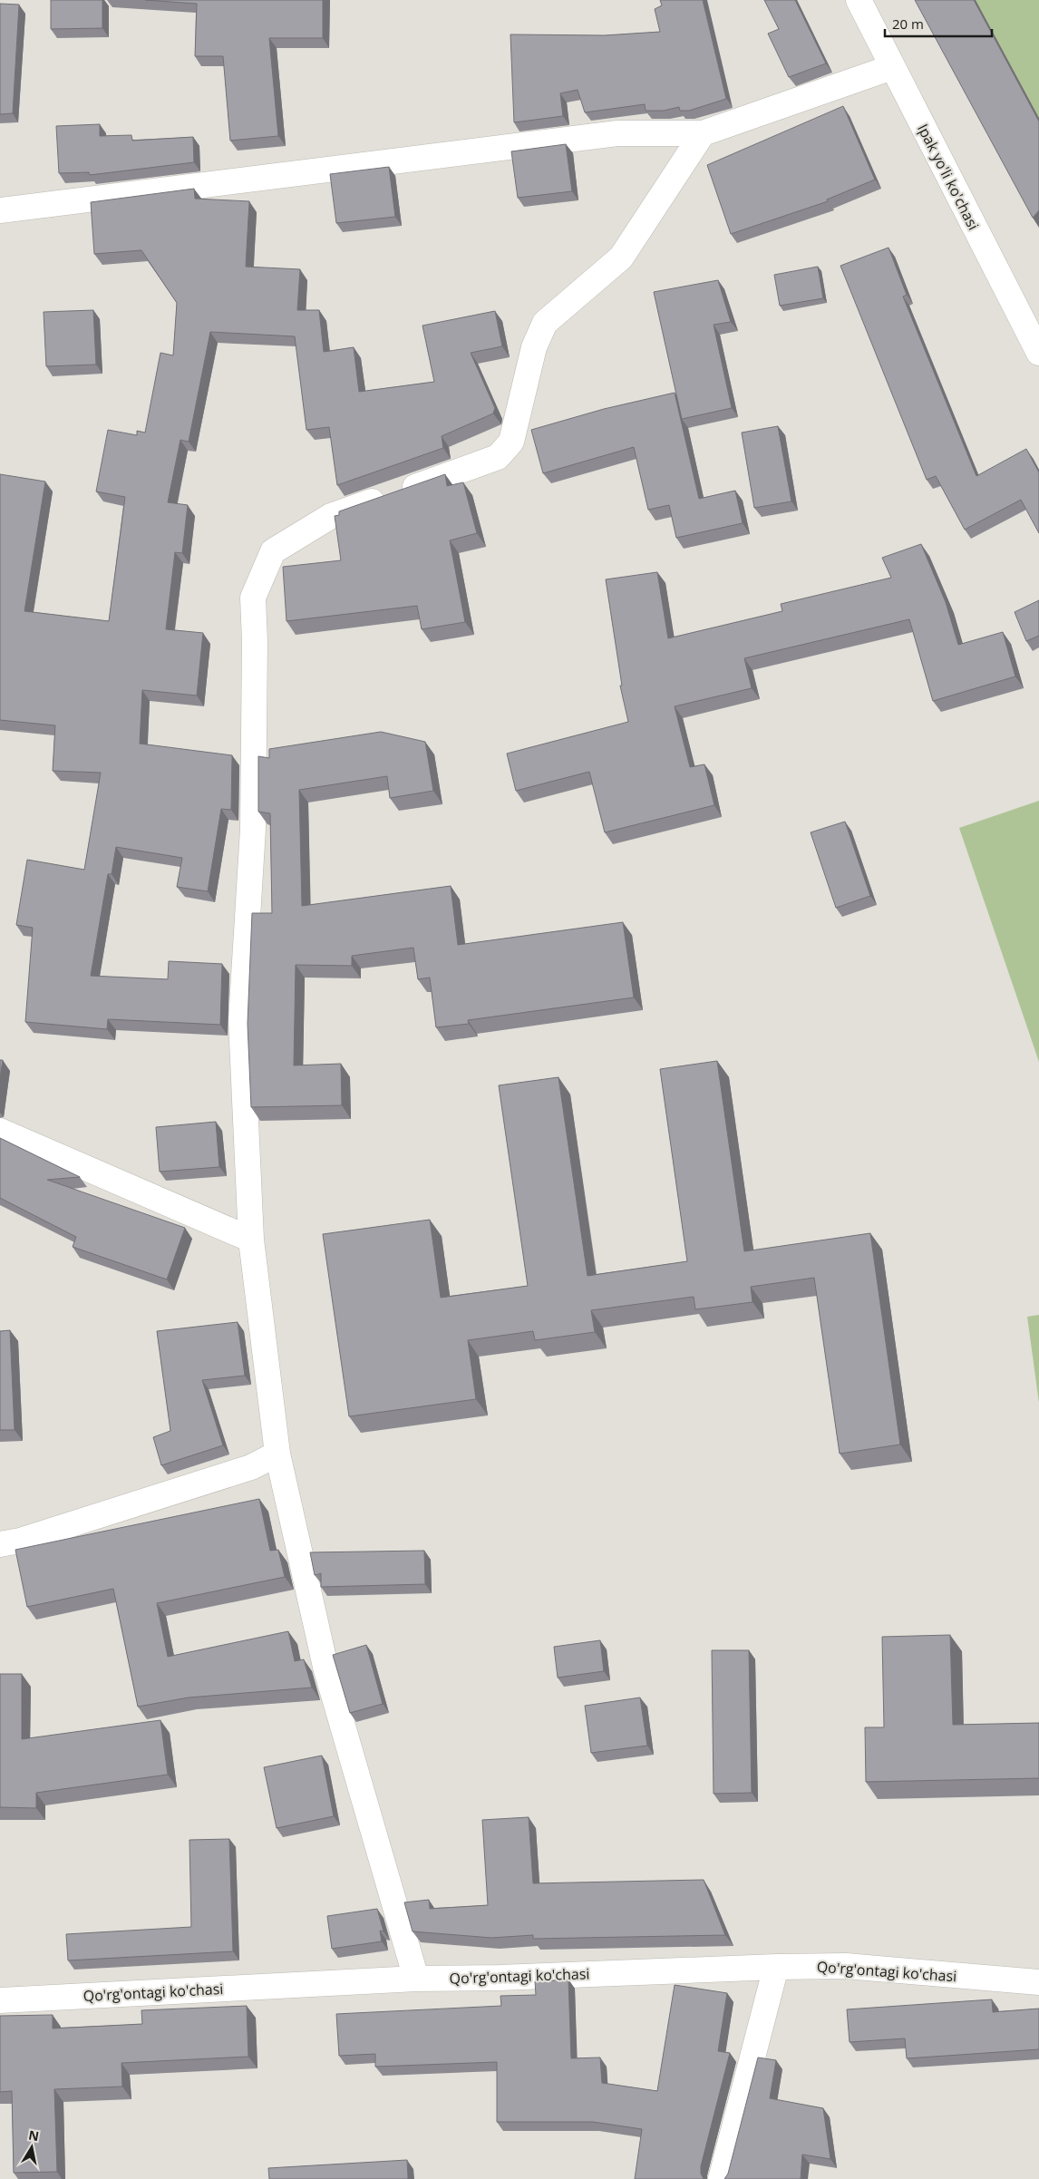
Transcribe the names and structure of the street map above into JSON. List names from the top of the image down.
{
  "streets": {
    "street": ["Ipak yo'li ko'chasi", "Qo'rg'ontagi ko'chasi"]
  },
  "scale_bar": "20 m",
  "north": "top"
}
